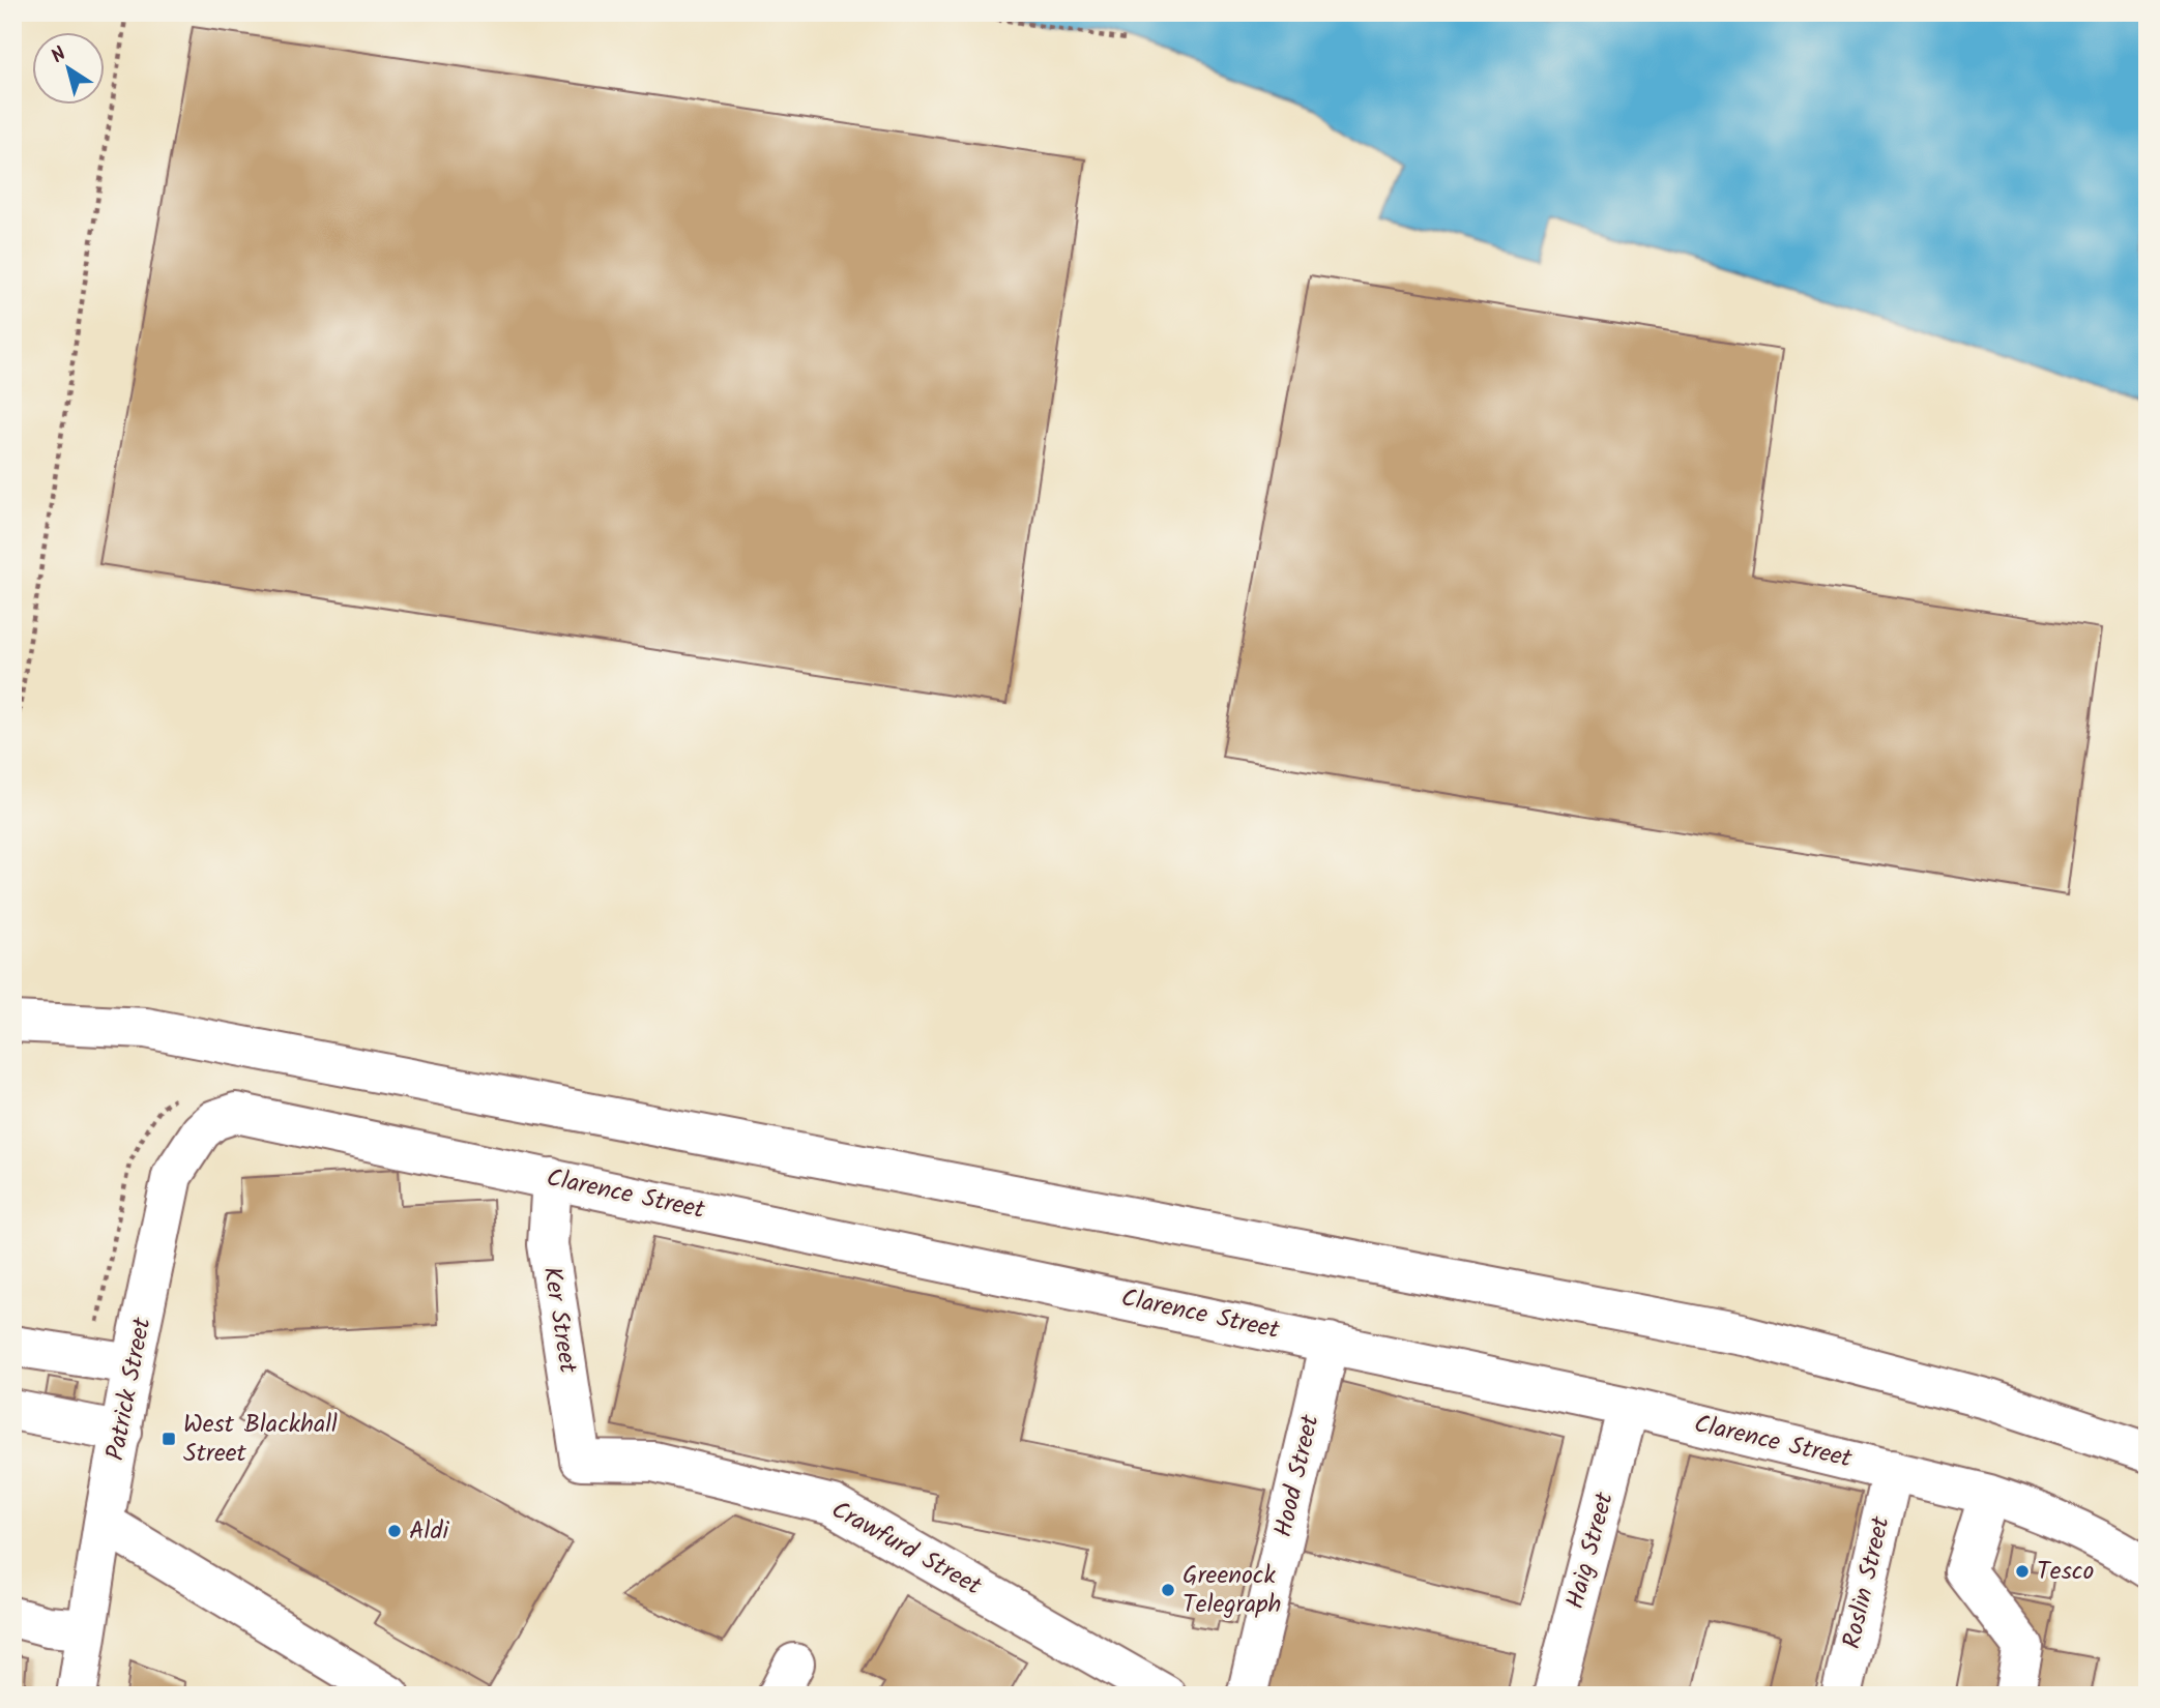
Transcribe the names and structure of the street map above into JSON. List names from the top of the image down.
{
  "streets": {
    "street": [
      "Clarence Street",
      "Ker Street",
      "Patrick Street",
      "Hood Street",
      "Crawfurd Street",
      "Haig Street",
      "Roslin Street"
    ]
  },
  "crossings": [
    ["Clarence Street", "Ker Street"],
    ["Clarence Street", "Patrick Street"],
    ["Clarence Street", "Hood Street"],
    ["Clarence Street", "Haig Street"],
    ["Clarence Street", "Roslin Street"],
    ["Ker Street", "Crawfurd Street"]
  ],
  "places": {
    "transit": ["West Blackhall Street"],
    "other": ["Aldi", "Tesco", "Greenock Telegraph"]
  },
  "north": "top left"
}
